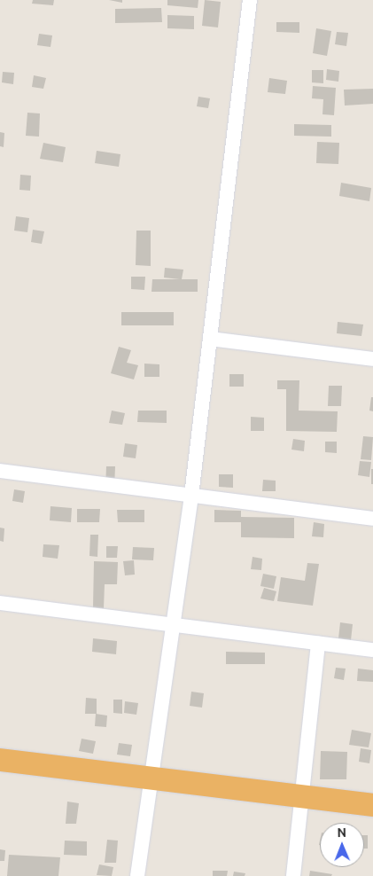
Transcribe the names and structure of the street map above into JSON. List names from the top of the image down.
{
  "north": "top"
}
